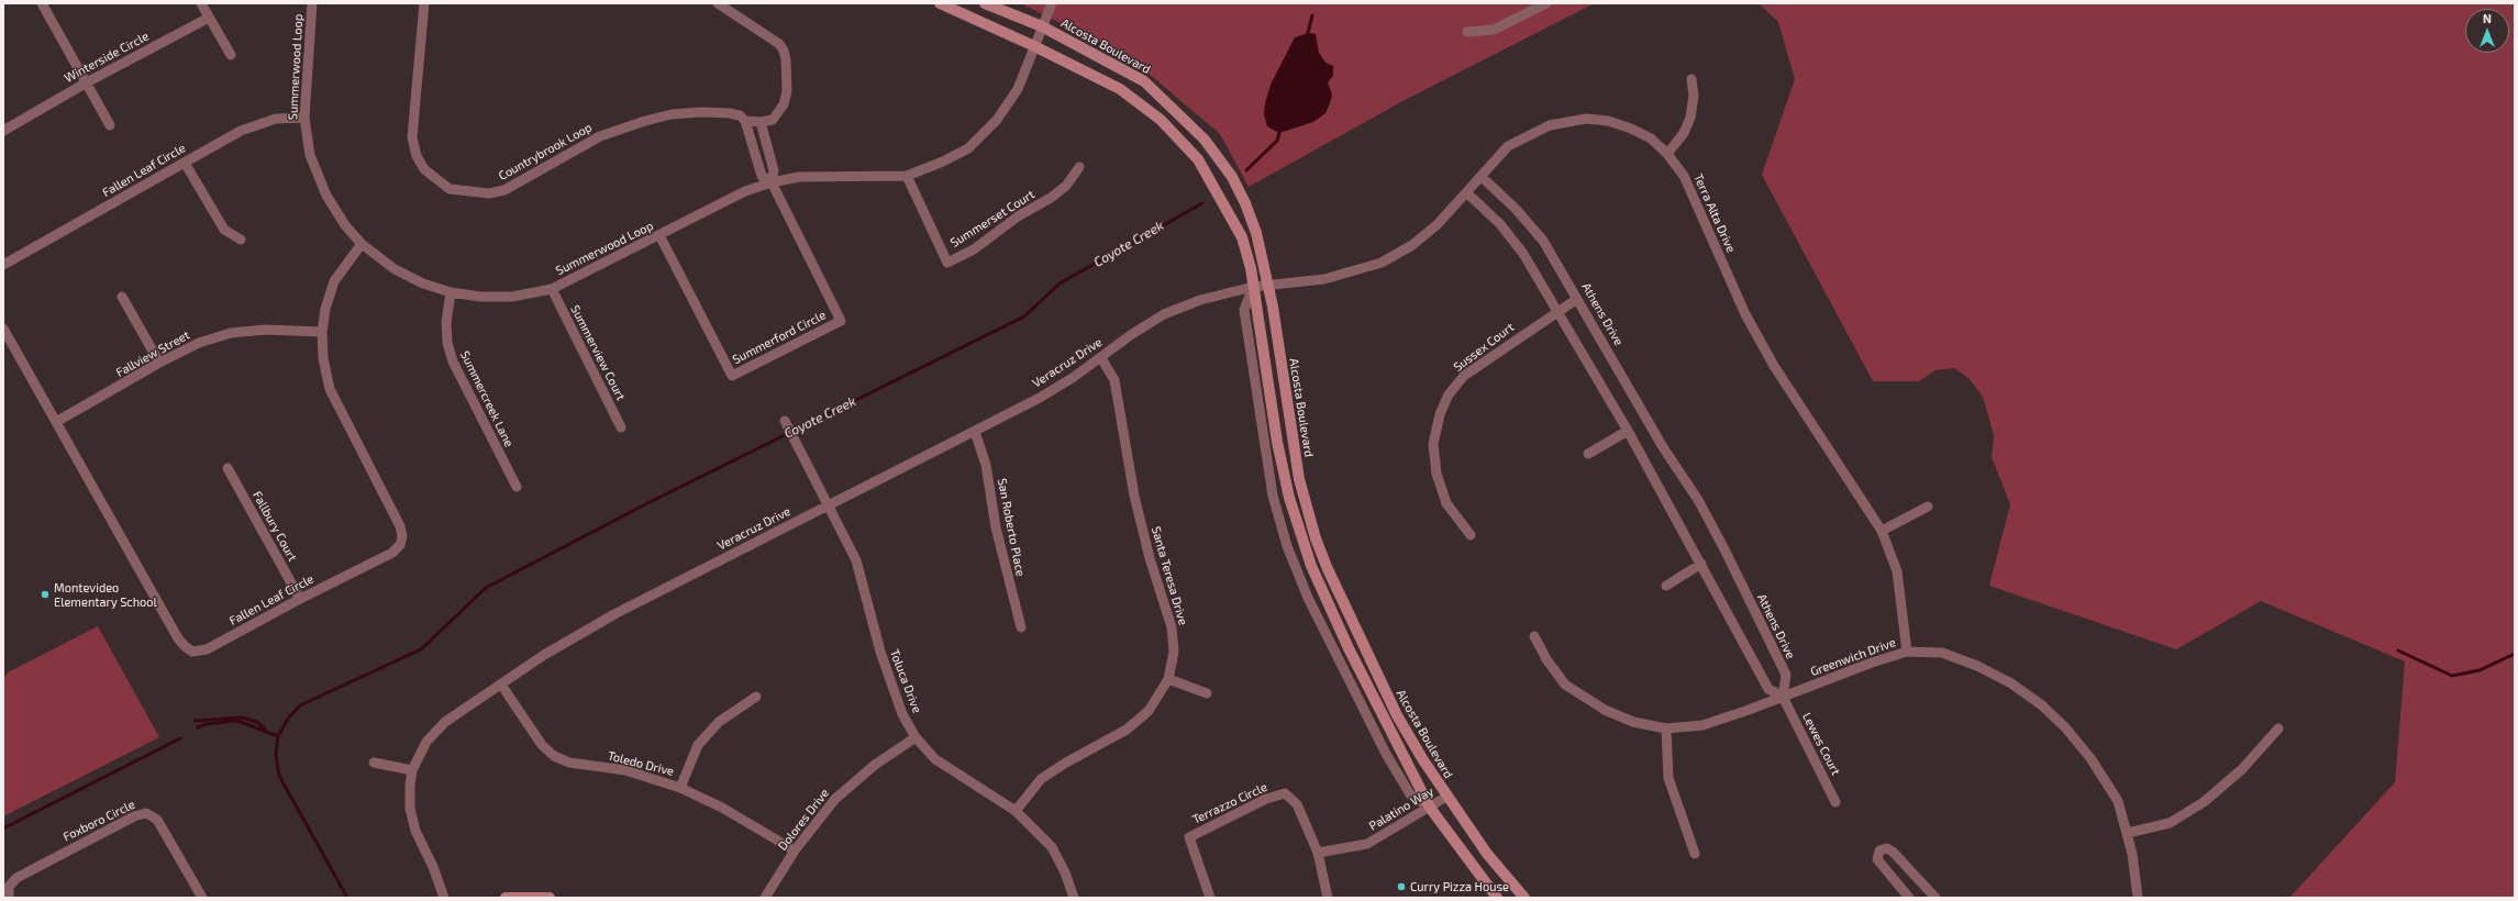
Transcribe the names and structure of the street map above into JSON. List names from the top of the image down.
{
  "streets": {
    "main road": ["Alcosta Boulevard"],
    "street": [
      "Winterside Circle",
      "Summerwood Loop",
      "Countrybrook Loop",
      "Fallen Leaf Circle",
      "Terra Alta Drive",
      "Summerset Court",
      "Athens Drive",
      "Summerford Circle",
      "Sussex Court",
      "Summerview Court",
      "Fallview Street",
      "Veracruz Drive",
      "Summercreek Lane",
      "Fallbury Court",
      "San Roberto Place",
      "Santa Teresa Drive",
      "Greenwich Drive",
      "Toluca Drive",
      "Lewes Court",
      "Toledo Drive",
      "Terrazzo Circle",
      "Palatino Way",
      "Dolores Drive",
      "Foxboro Circle"
    ]
  },
  "crossings": [
    ["Alcosta Boulevard", "Summerwood Loop"],
    ["Alcosta Boulevard", "Terra Alta Drive"],
    ["Alcosta Boulevard", "Veracruz Drive"],
    ["Alcosta Boulevard", "Palatino Way"],
    ["Summerwood Loop", "Fallen Leaf Circle"],
    ["Summerwood Loop", "Summerset Court"],
    ["Summerwood Loop", "Summerford Circle"],
    ["Summerwood Loop", "Summerview Court"],
    ["Summerwood Loop", "Summercreek Lane"],
    ["Fallen Leaf Circle", "Fallview Street"],
    ["Fallen Leaf Circle", "Fallbury Court"],
    ["Terra Alta Drive", "Athens Drive"],
    ["Terra Alta Drive", "Veracruz Drive"],
    ["Terra Alta Drive", "Greenwich Drive"],
    ["Athens Drive", "Sussex Court"],
    ["Athens Drive", "Greenwich Drive"],
    ["Athens Drive", "Lewes Court"],
    ["Veracruz Drive", "San Roberto Place"],
    ["Veracruz Drive", "Santa Teresa Drive"],
    ["Veracruz Drive", "Toluca Drive"],
    ["Veracruz Drive", "Toledo Drive"],
    ["Santa Teresa Drive", "Toluca Drive"],
    ["Greenwich Drive", "Lewes Court"],
    ["Toluca Drive", "Dolores Drive"],
    ["Toledo Drive", "Dolores Drive"],
    ["Terrazzo Circle", "Palatino Way"]
  ],
  "water": ["Coyote Creek"],
  "places": ["Montevideo Elementary School", "Curry Pizza House"],
  "north": "top"
}
